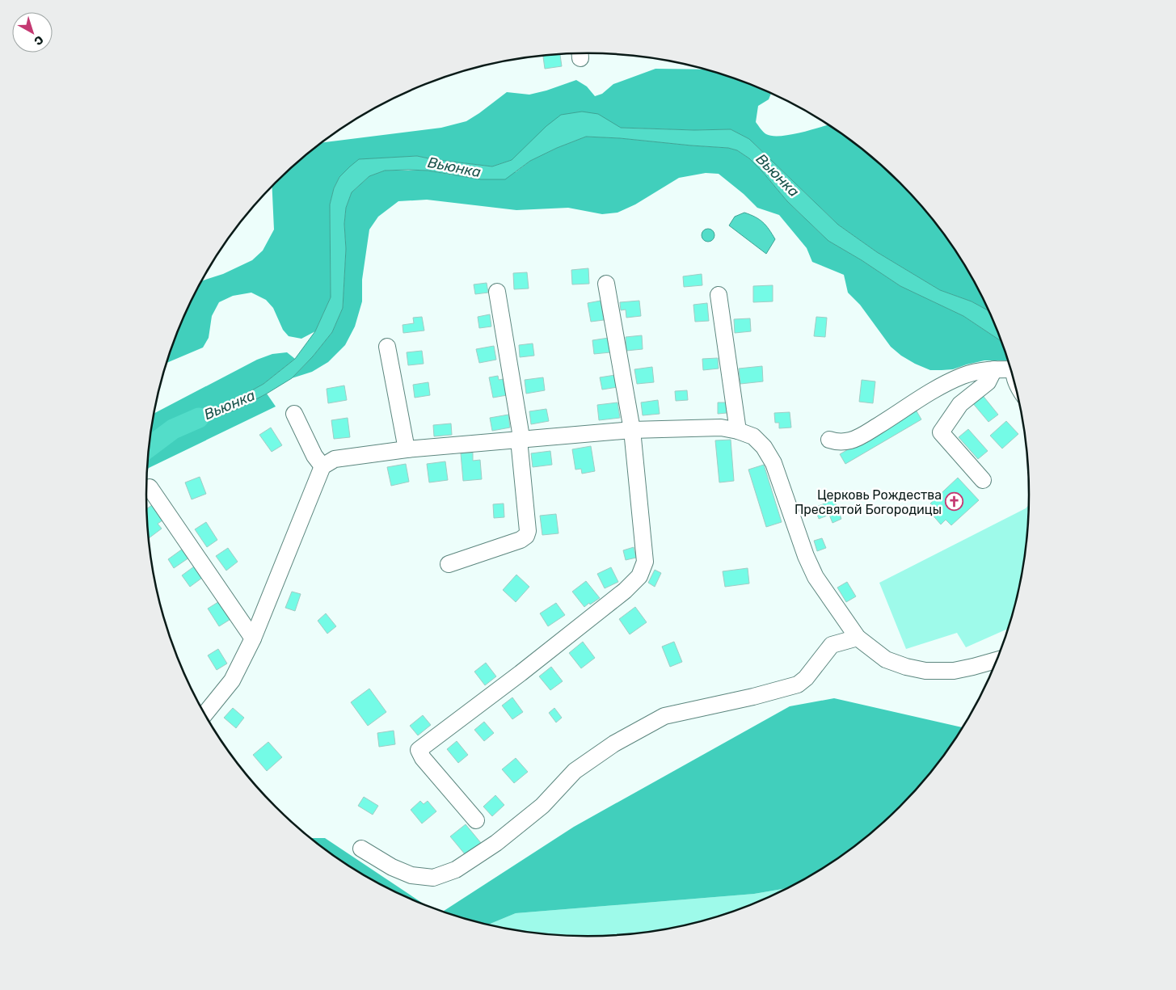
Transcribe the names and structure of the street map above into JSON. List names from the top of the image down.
{
  "water": ["Вьюнка"],
  "places": {
    "church": ["Церковь Рождества Пресвятой Богородицы"]
  },
  "north": "bottom right"
}
